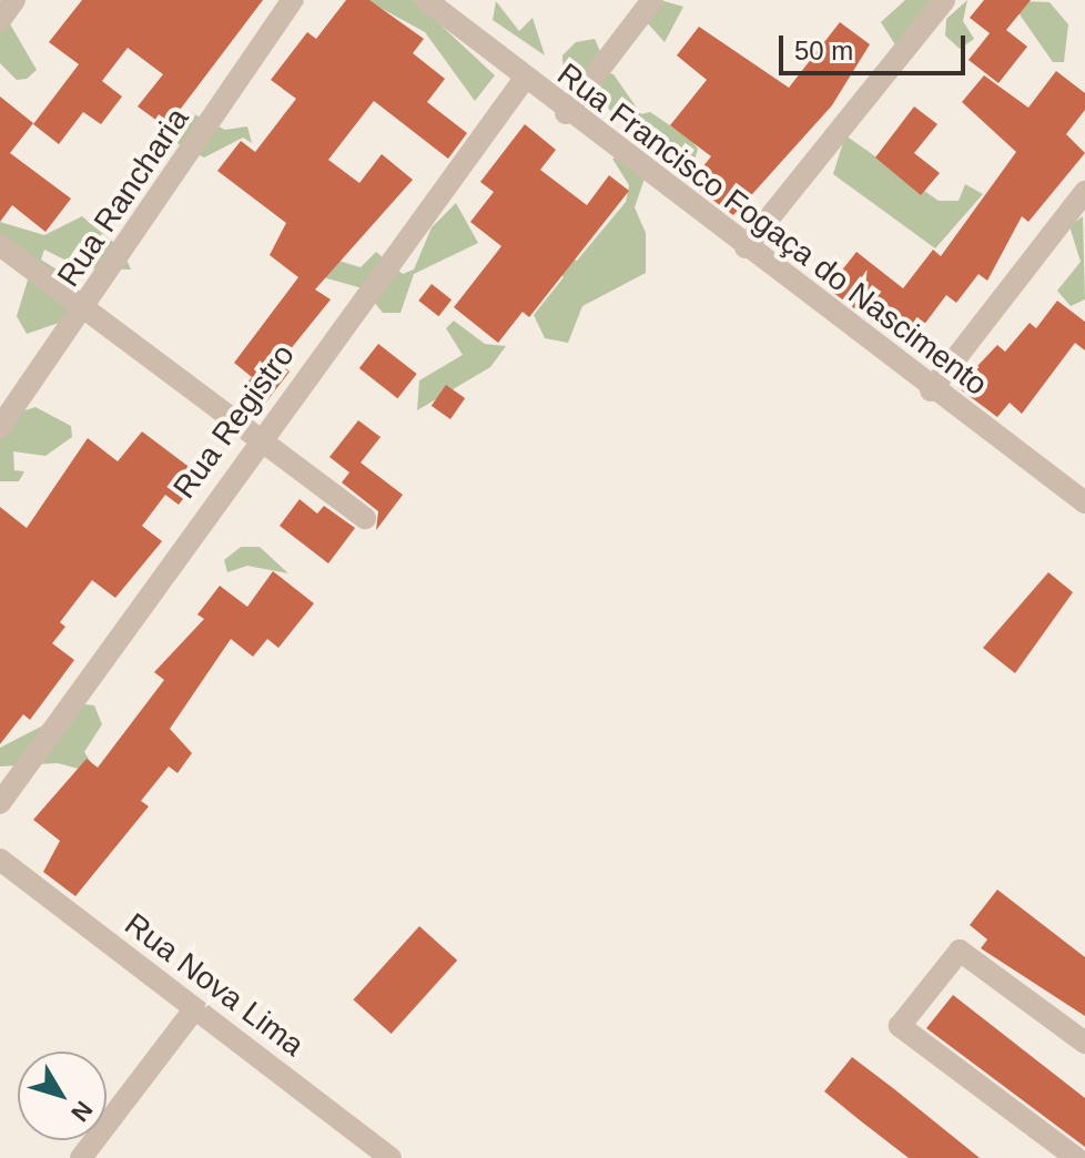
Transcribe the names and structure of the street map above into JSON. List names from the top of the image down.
{
  "streets": {
    "street": [
      "Rua Rancharia",
      "Rua Francisco Fogaça do Nascimento",
      "Rua Registro",
      "Rua Nova Lima"
    ]
  },
  "crossings": [
    ["Rua Francisco Fogaça do Nascimento", "Rua Registro"]
  ],
  "scale_bar": "50 m",
  "north": "bottom right"
}
